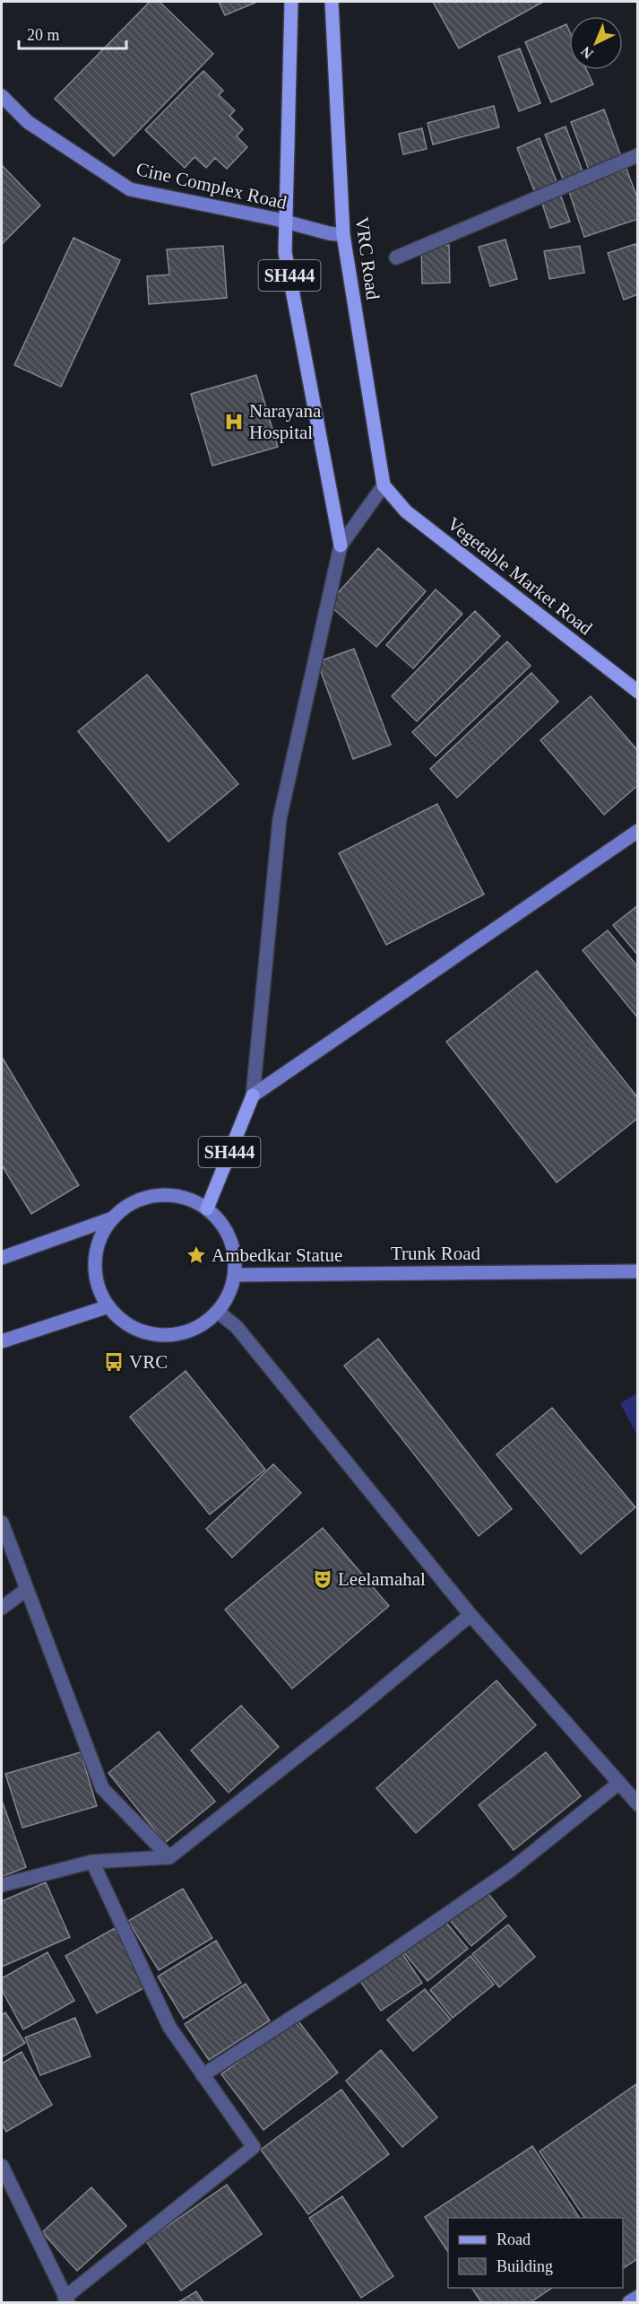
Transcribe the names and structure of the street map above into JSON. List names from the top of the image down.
{
  "streets": {
    "main road": [
      "Cine Complex Road",
      "VRC Road",
      "SH444",
      "Vegetable Market Road",
      "Trunk Road"
    ]
  },
  "crossings": [
    ["Cine Complex Road", "VRC Road"],
    ["Cine Complex Road", "SH444"],
    ["VRC Road", "Vegetable Market Road"],
    ["SH444", "Trunk Road"]
  ],
  "places": {
    "hospital": ["Narayana Hospital"],
    "place": ["Ambedkar Statue"],
    "bus stop": ["VRC"],
    "theatre": ["Leelamahal"]
  },
  "legend": ["Road", "Building"],
  "scale_bar": "20 m",
  "north": "bottom left"
}
